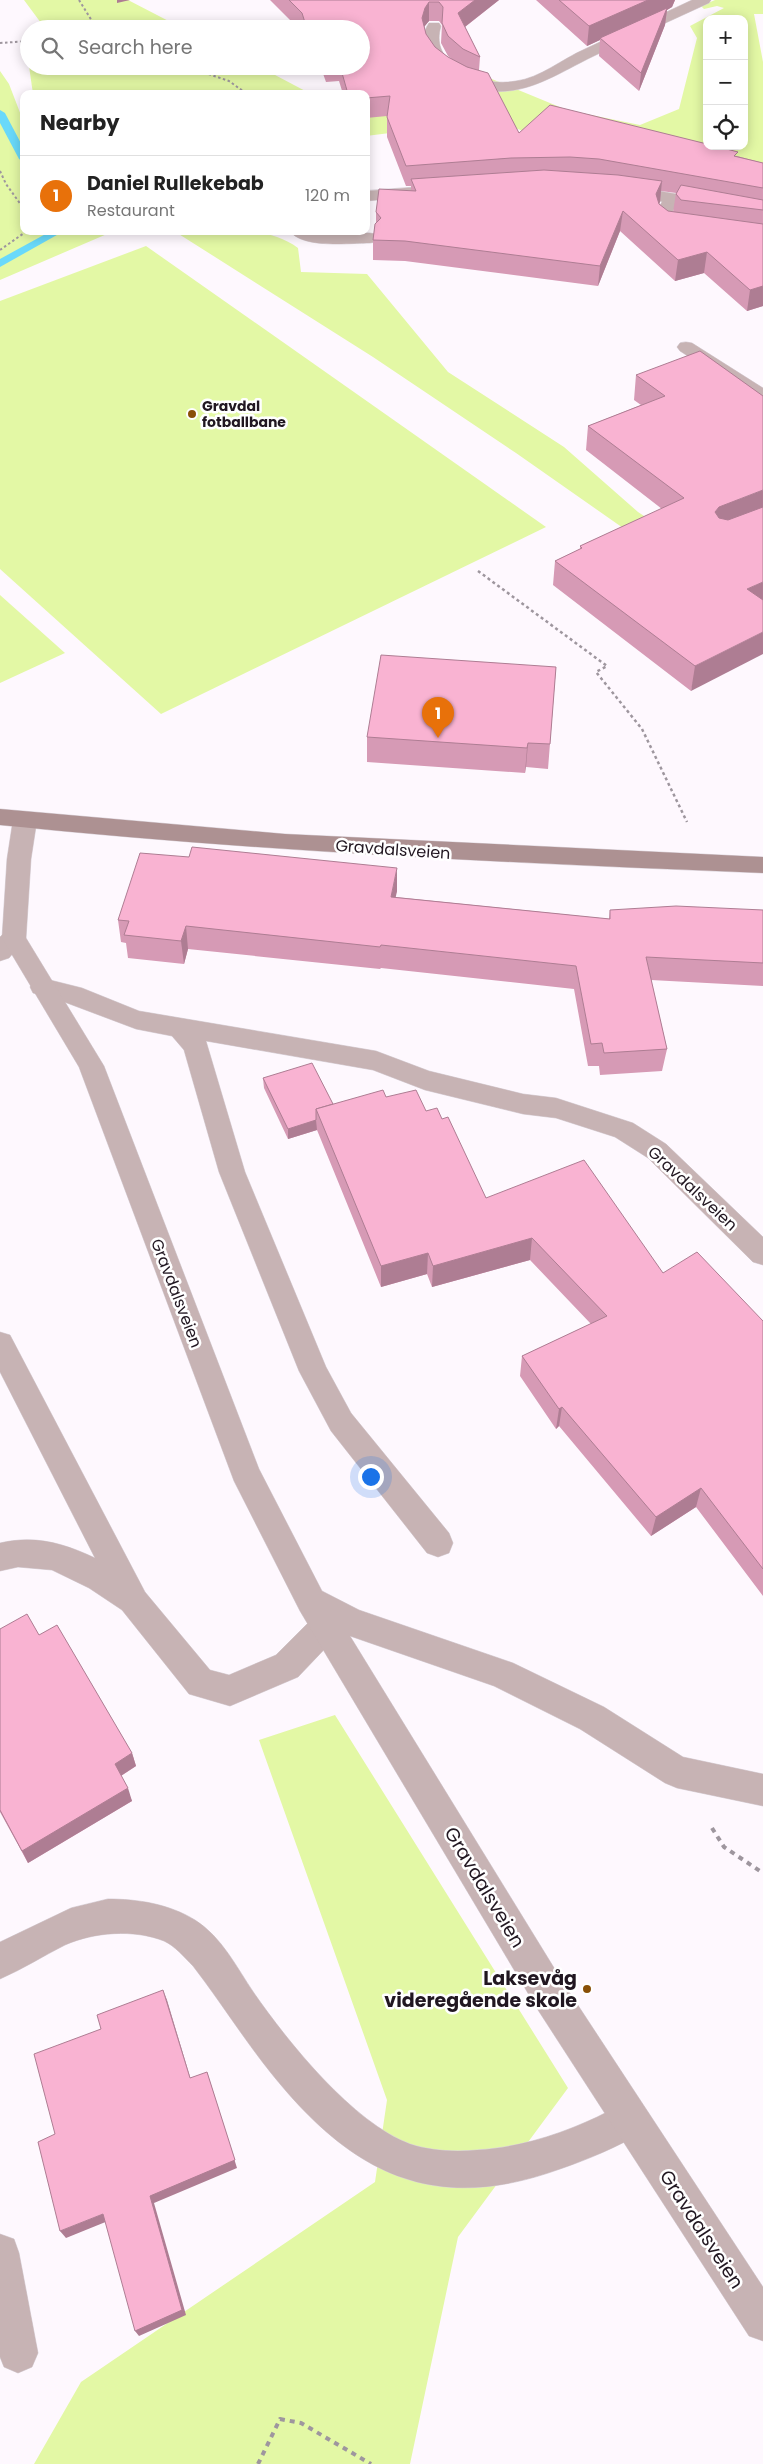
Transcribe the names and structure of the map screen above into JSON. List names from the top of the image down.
{
  "streets": {
    "main road": ["Gravdalsveien"]
  },
  "places": ["Gravdal fotballbane", "Laksevåg videregående skole"],
  "page": {
    "map_buttons": ["+", "−"],
    "search": "Search here",
    "heading": "Nearby",
    "list": [
      {
        "mark": "1",
        "name": "Daniel Rullekebab",
        "note": "Restaurant",
        "value": "120 m"
      }
    ],
    "pins": "1"
  }
}
